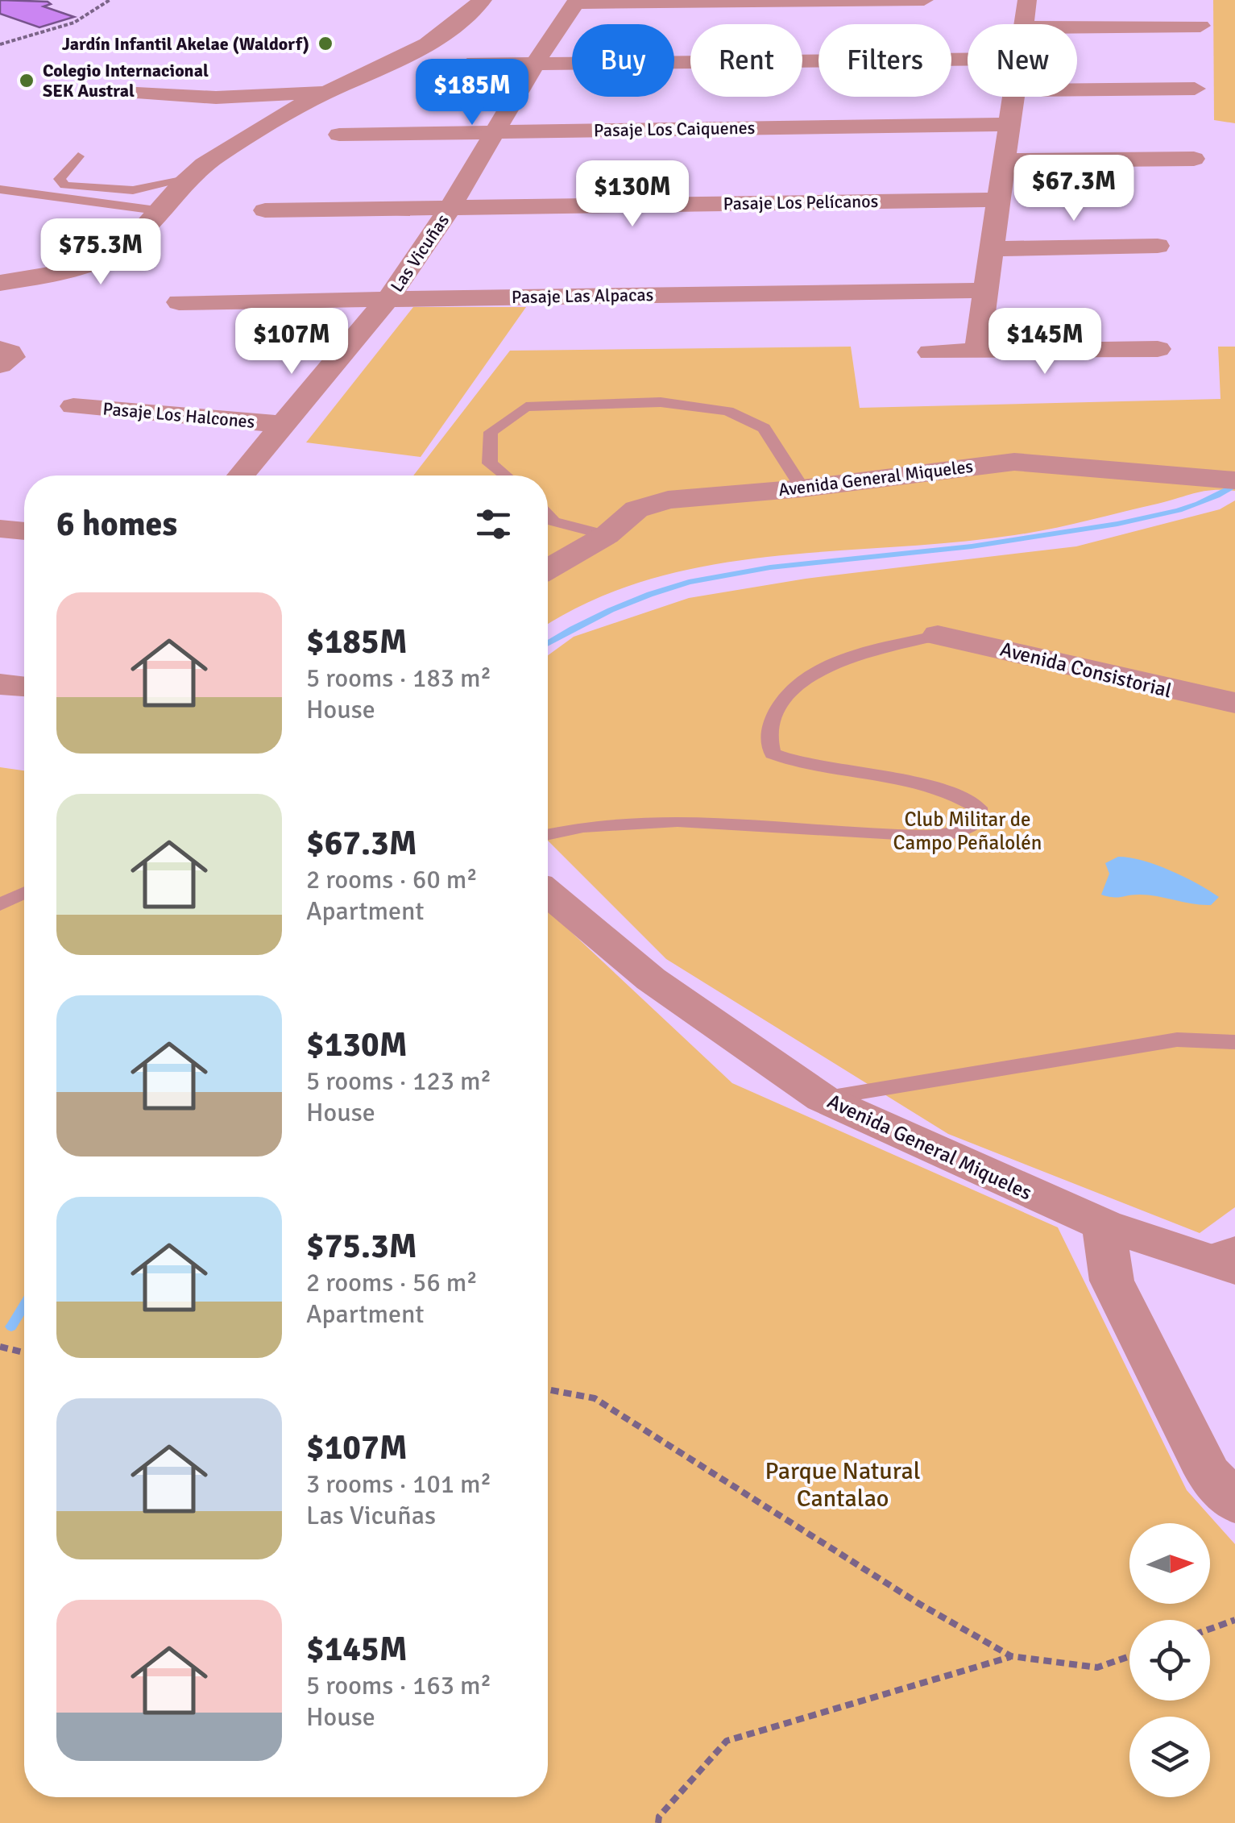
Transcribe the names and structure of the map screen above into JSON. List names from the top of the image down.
{
  "streets": {
    "street": [
      "Pasaje Los Caiquenes",
      "Pasaje Los Pelícanos",
      "Las Vicuñas",
      "Pasaje Las Alpacas",
      "Pasaje Los Halcones",
      "Avenida General Miqueles",
      "Avenida Consistorial"
    ]
  },
  "crossings": [
    ["Pasaje Los Caiquenes", "Las Vicuñas"],
    ["Pasaje Los Pelícanos", "Las Vicuñas"],
    ["Las Vicuñas", "Pasaje Las Alpacas"],
    ["Las Vicuñas", "Pasaje Los Halcones"]
  ],
  "parks": ["Club Militar de Campo Peñalolén", "Parque Natural Cantalao"],
  "places": ["Jardín Infantil Akelae (Waldorf)", "Colegio Internacional SEK Austral"],
  "north": "right",
  "page": {
    "chip": [
      "Buy",
      "Rent",
      "Filters",
      "New"
    ],
    "price": [
      "$185M",
      "$67.3M",
      "$130M",
      "$75.3M",
      "$107M",
      "$145M"
    ],
    "heading": "6 homes",
    "list": [
      {
        "name": "$185M",
        "note": "5 rooms · 183 m² · House"
      },
      {
        "name": "$67.3M",
        "note": "2 rooms · 60 m² · Apartment"
      },
      {
        "name": "$130M",
        "note": "5 rooms · 123 m² · House"
      },
      {
        "name": "$75.3M",
        "note": "2 rooms · 56 m² · Apartment"
      },
      {
        "name": "$107M",
        "note": "3 rooms · 101 m² · Las Vicuñas"
      },
      {
        "name": "$145M",
        "note": "5 rooms · 163 m² · House"
      }
    ]
  }
}
